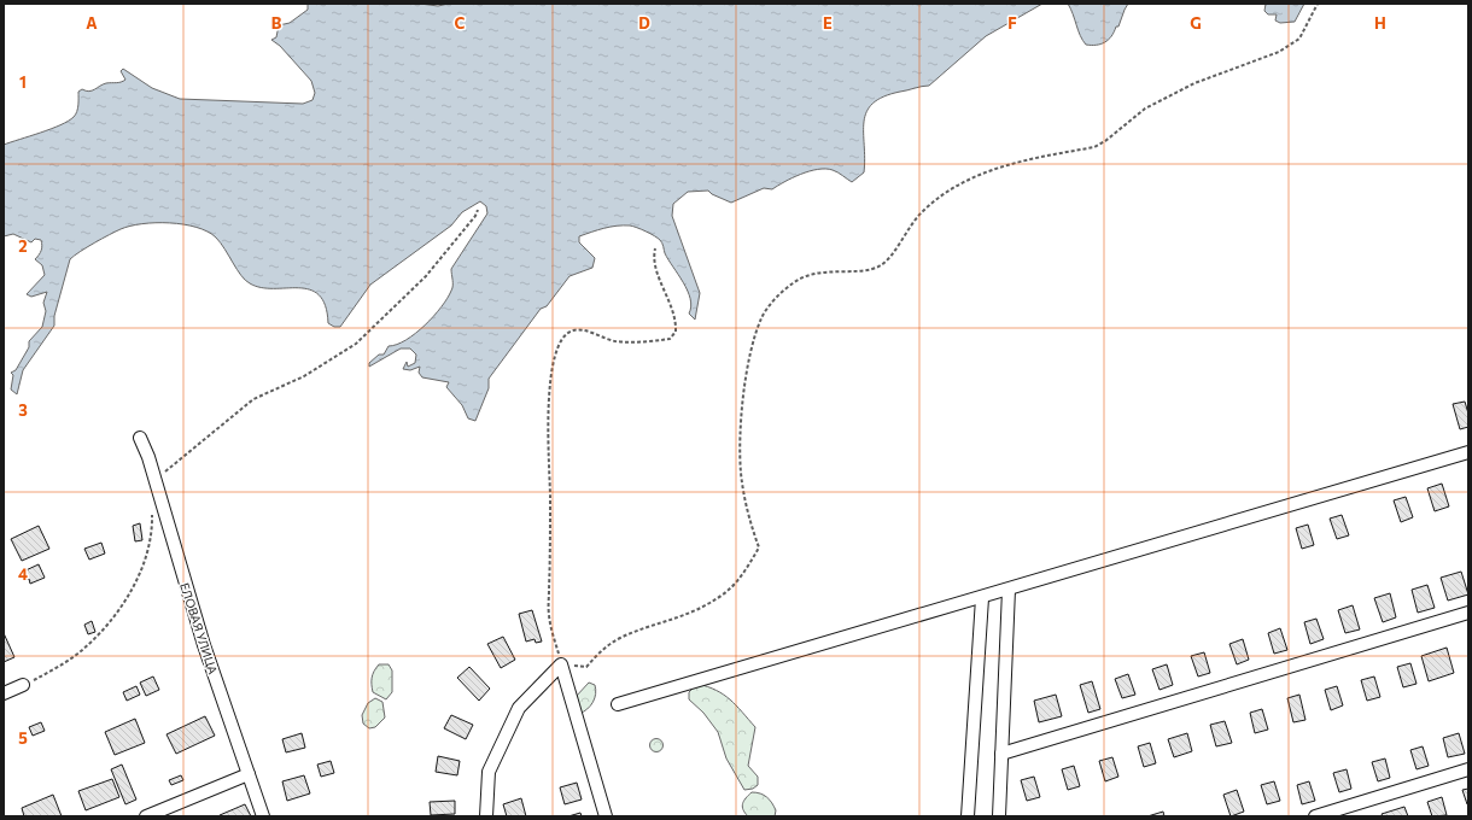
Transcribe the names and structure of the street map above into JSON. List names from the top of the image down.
{
  "streets": {
    "street": ["ЕЛОВАЯ УЛИЦА"]
  },
  "grid": {
    "columns": [
      "A",
      "B",
      "C",
      "D",
      "E",
      "F",
      "G",
      "H"
    ],
    "rows": [
      "1",
      "2",
      "3",
      "4",
      "5"
    ]
  }
}
